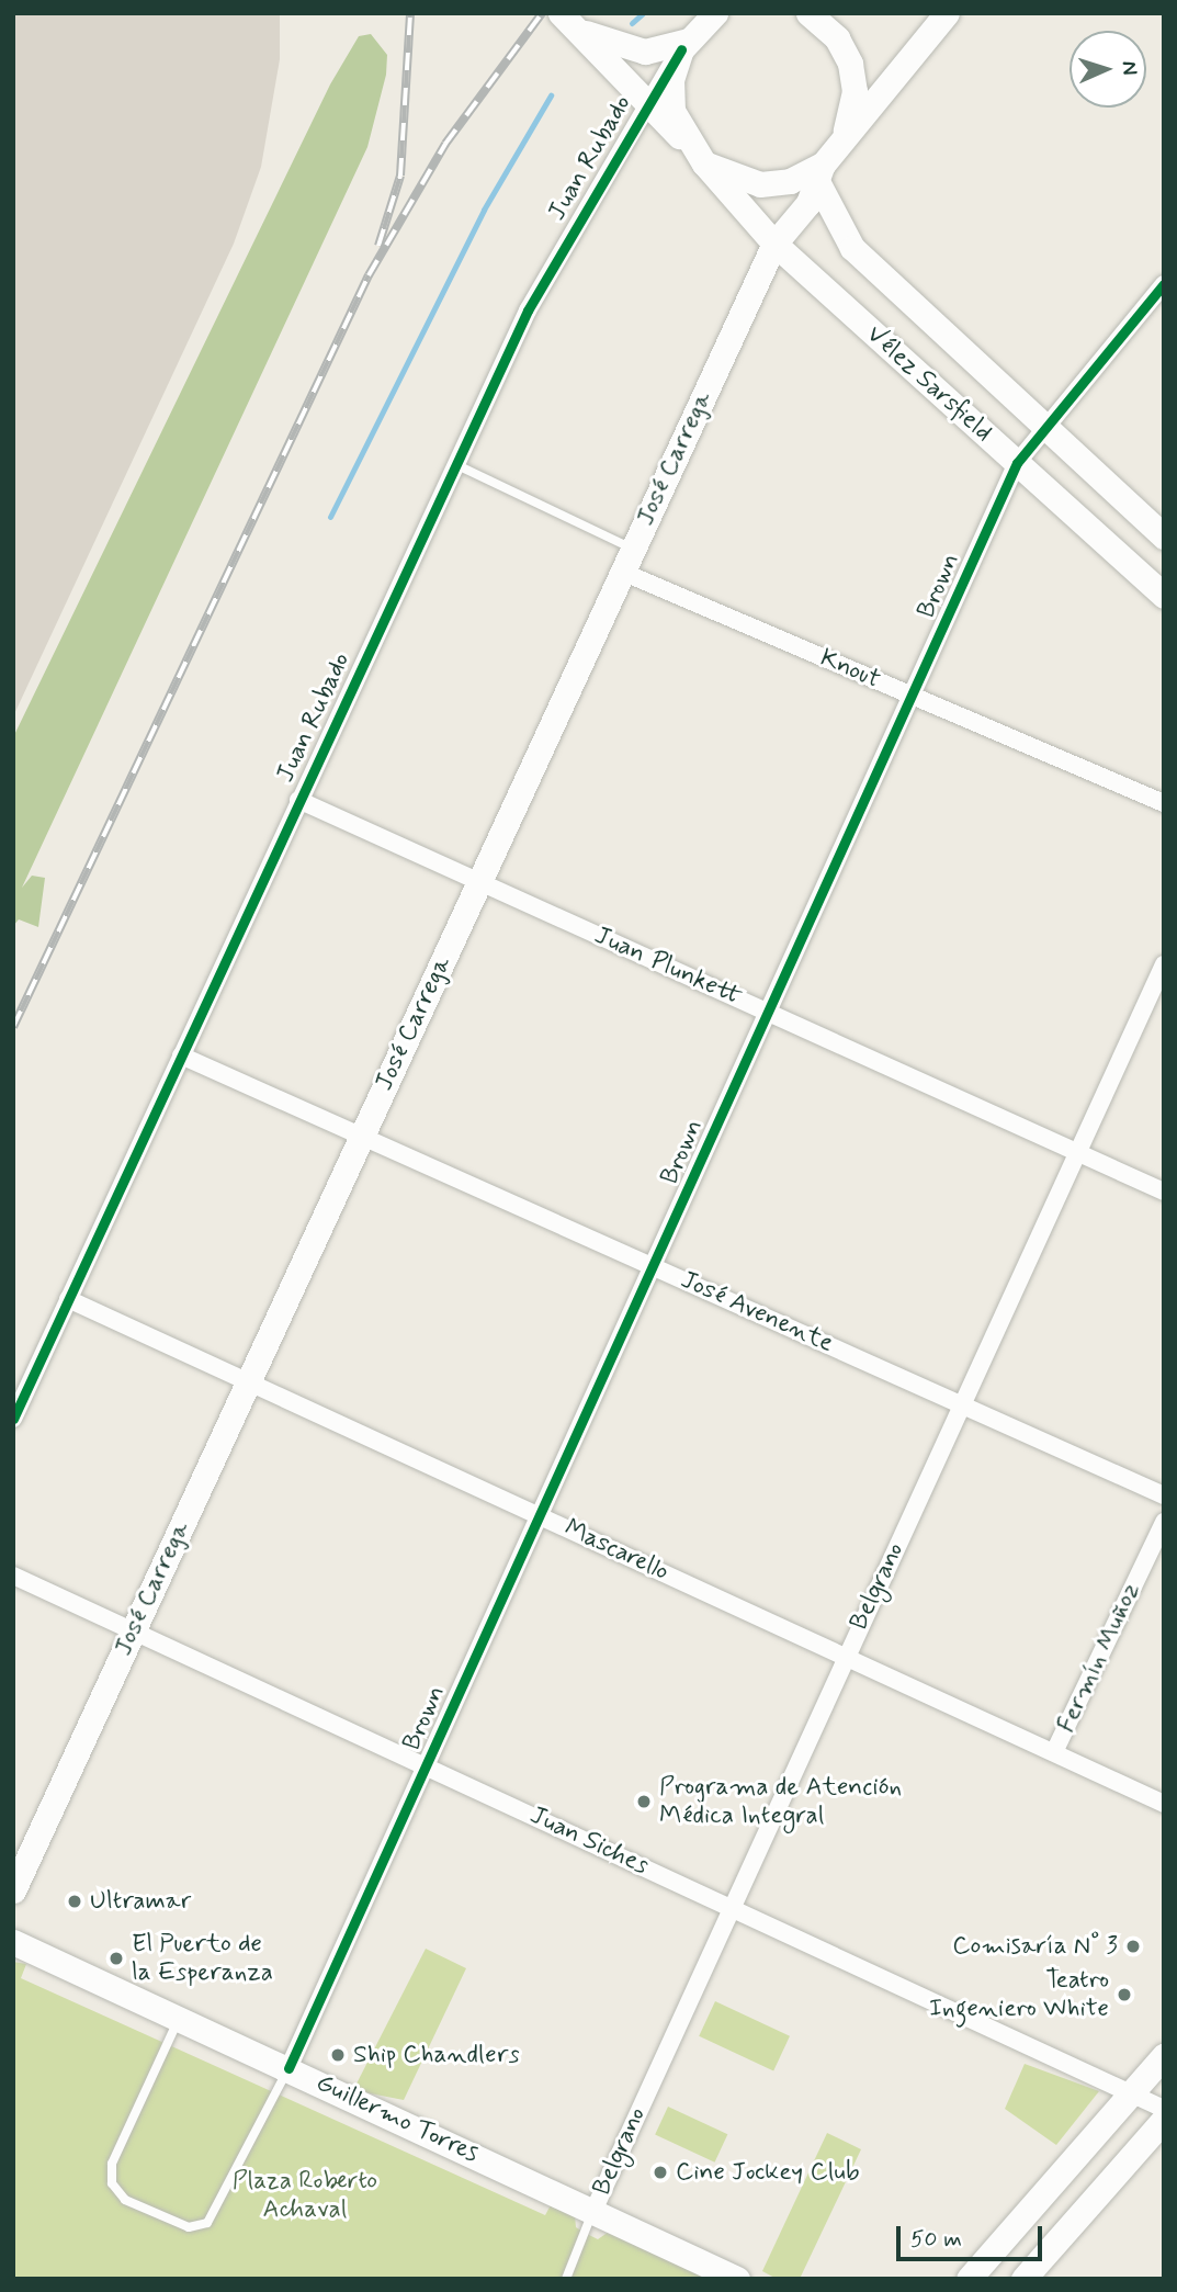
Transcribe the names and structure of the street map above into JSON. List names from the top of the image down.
{
  "streets": {
    "main road": ["Vélez Sarsfield", "José Carrega", "Guillermo Torres"],
    "street": [
      "Juan Rubado",
      "Brown",
      "Knout",
      "Juan Plunkett",
      "José Avenente",
      "Mascarello",
      "Belgrano",
      "Fermín Muñoz",
      "Juan Siches"
    ]
  },
  "crossings": [
    ["Juan Rubado", "Vélez Sarsfield"],
    ["Juan Rubado", "Knout"],
    ["Juan Rubado", "Juan Plunkett"],
    ["Juan Rubado", "José Avenente"],
    ["Juan Rubado", "Mascarello"],
    ["Vélez Sarsfield", "José Carrega"],
    ["Vélez Sarsfield", "Brown"],
    ["José Carrega", "Knout"],
    ["José Carrega", "Juan Plunkett"],
    ["José Carrega", "José Avenente"],
    ["José Carrega", "Mascarello"],
    ["José Carrega", "Juan Siches"],
    ["Brown", "Knout"],
    ["Brown", "Juan Plunkett"],
    ["Brown", "José Avenente"],
    ["Brown", "Mascarello"],
    ["Brown", "Juan Siches"],
    ["Brown", "Guillermo Torres"],
    ["Juan Plunkett", "Belgrano"],
    ["José Avenente", "Belgrano"],
    ["Mascarello", "Belgrano"],
    ["Mascarello", "Fermín Muñoz"],
    ["Belgrano", "Juan Siches"],
    ["Belgrano", "Guillermo Torres"]
  ],
  "parks": ["Plaza Roberto Achaval"],
  "places": [
    "Programa de Atención Médica Integral",
    "Ultramar",
    "Comisaría N° 3",
    "El Puerto de la Esperanza",
    "Teatro Ingeniero White",
    "Ship Chandlers",
    "Cine Jockey Club"
  ],
  "scale_bar": "50 m",
  "north": "right"
}
